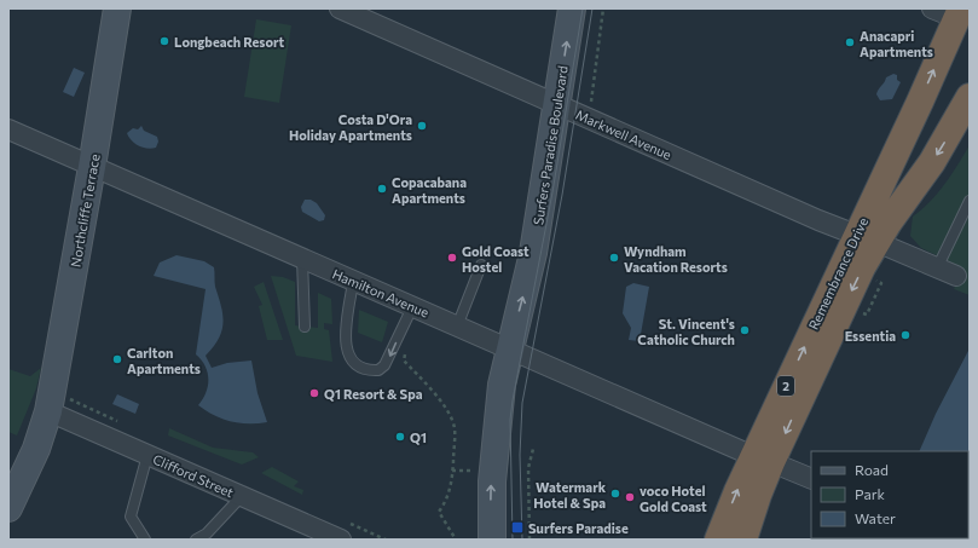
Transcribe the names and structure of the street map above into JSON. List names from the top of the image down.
{
  "streets": {
    "highway": ["Remembrance Drive", "2"],
    "street": [
      "Markwell Avenue",
      "Surfers Paradise Boulevard",
      "Northcliffe Terrace",
      "Hamilton Avenue",
      "Clifford Street"
    ]
  },
  "crossings": [
    ["Markwell Avenue", "Surfers Paradise Boulevard"],
    ["Markwell Avenue", "Remembrance Drive"],
    ["Surfers Paradise Boulevard", "Hamilton Avenue"],
    ["Northcliffe Terrace", "Hamilton Avenue"],
    ["Northcliffe Terrace", "Clifford Street"],
    ["Remembrance Drive", "Hamilton Avenue"]
  ],
  "one_way": ["Surfers Paradise Boulevard"],
  "places": {
    "other": [
      "Longbeach Resort",
      "Anacapri Apartments",
      "Costa D'Ora Holiday Apartments",
      "Copacabana Apartments",
      "Gold Coast Hostel",
      "Wyndham Vacation Resorts",
      "St. Vincent's Catholic Church",
      "Essentia",
      "Carlton Apartments",
      "Q1 Resort & Spa",
      "Q1",
      "Watermark Hotel & Spa",
      "voco Hotel Gold Coast"
    ],
    "transit": ["Surfers Paradise"]
  },
  "legend": ["Road", "Park", "Water"]
}
